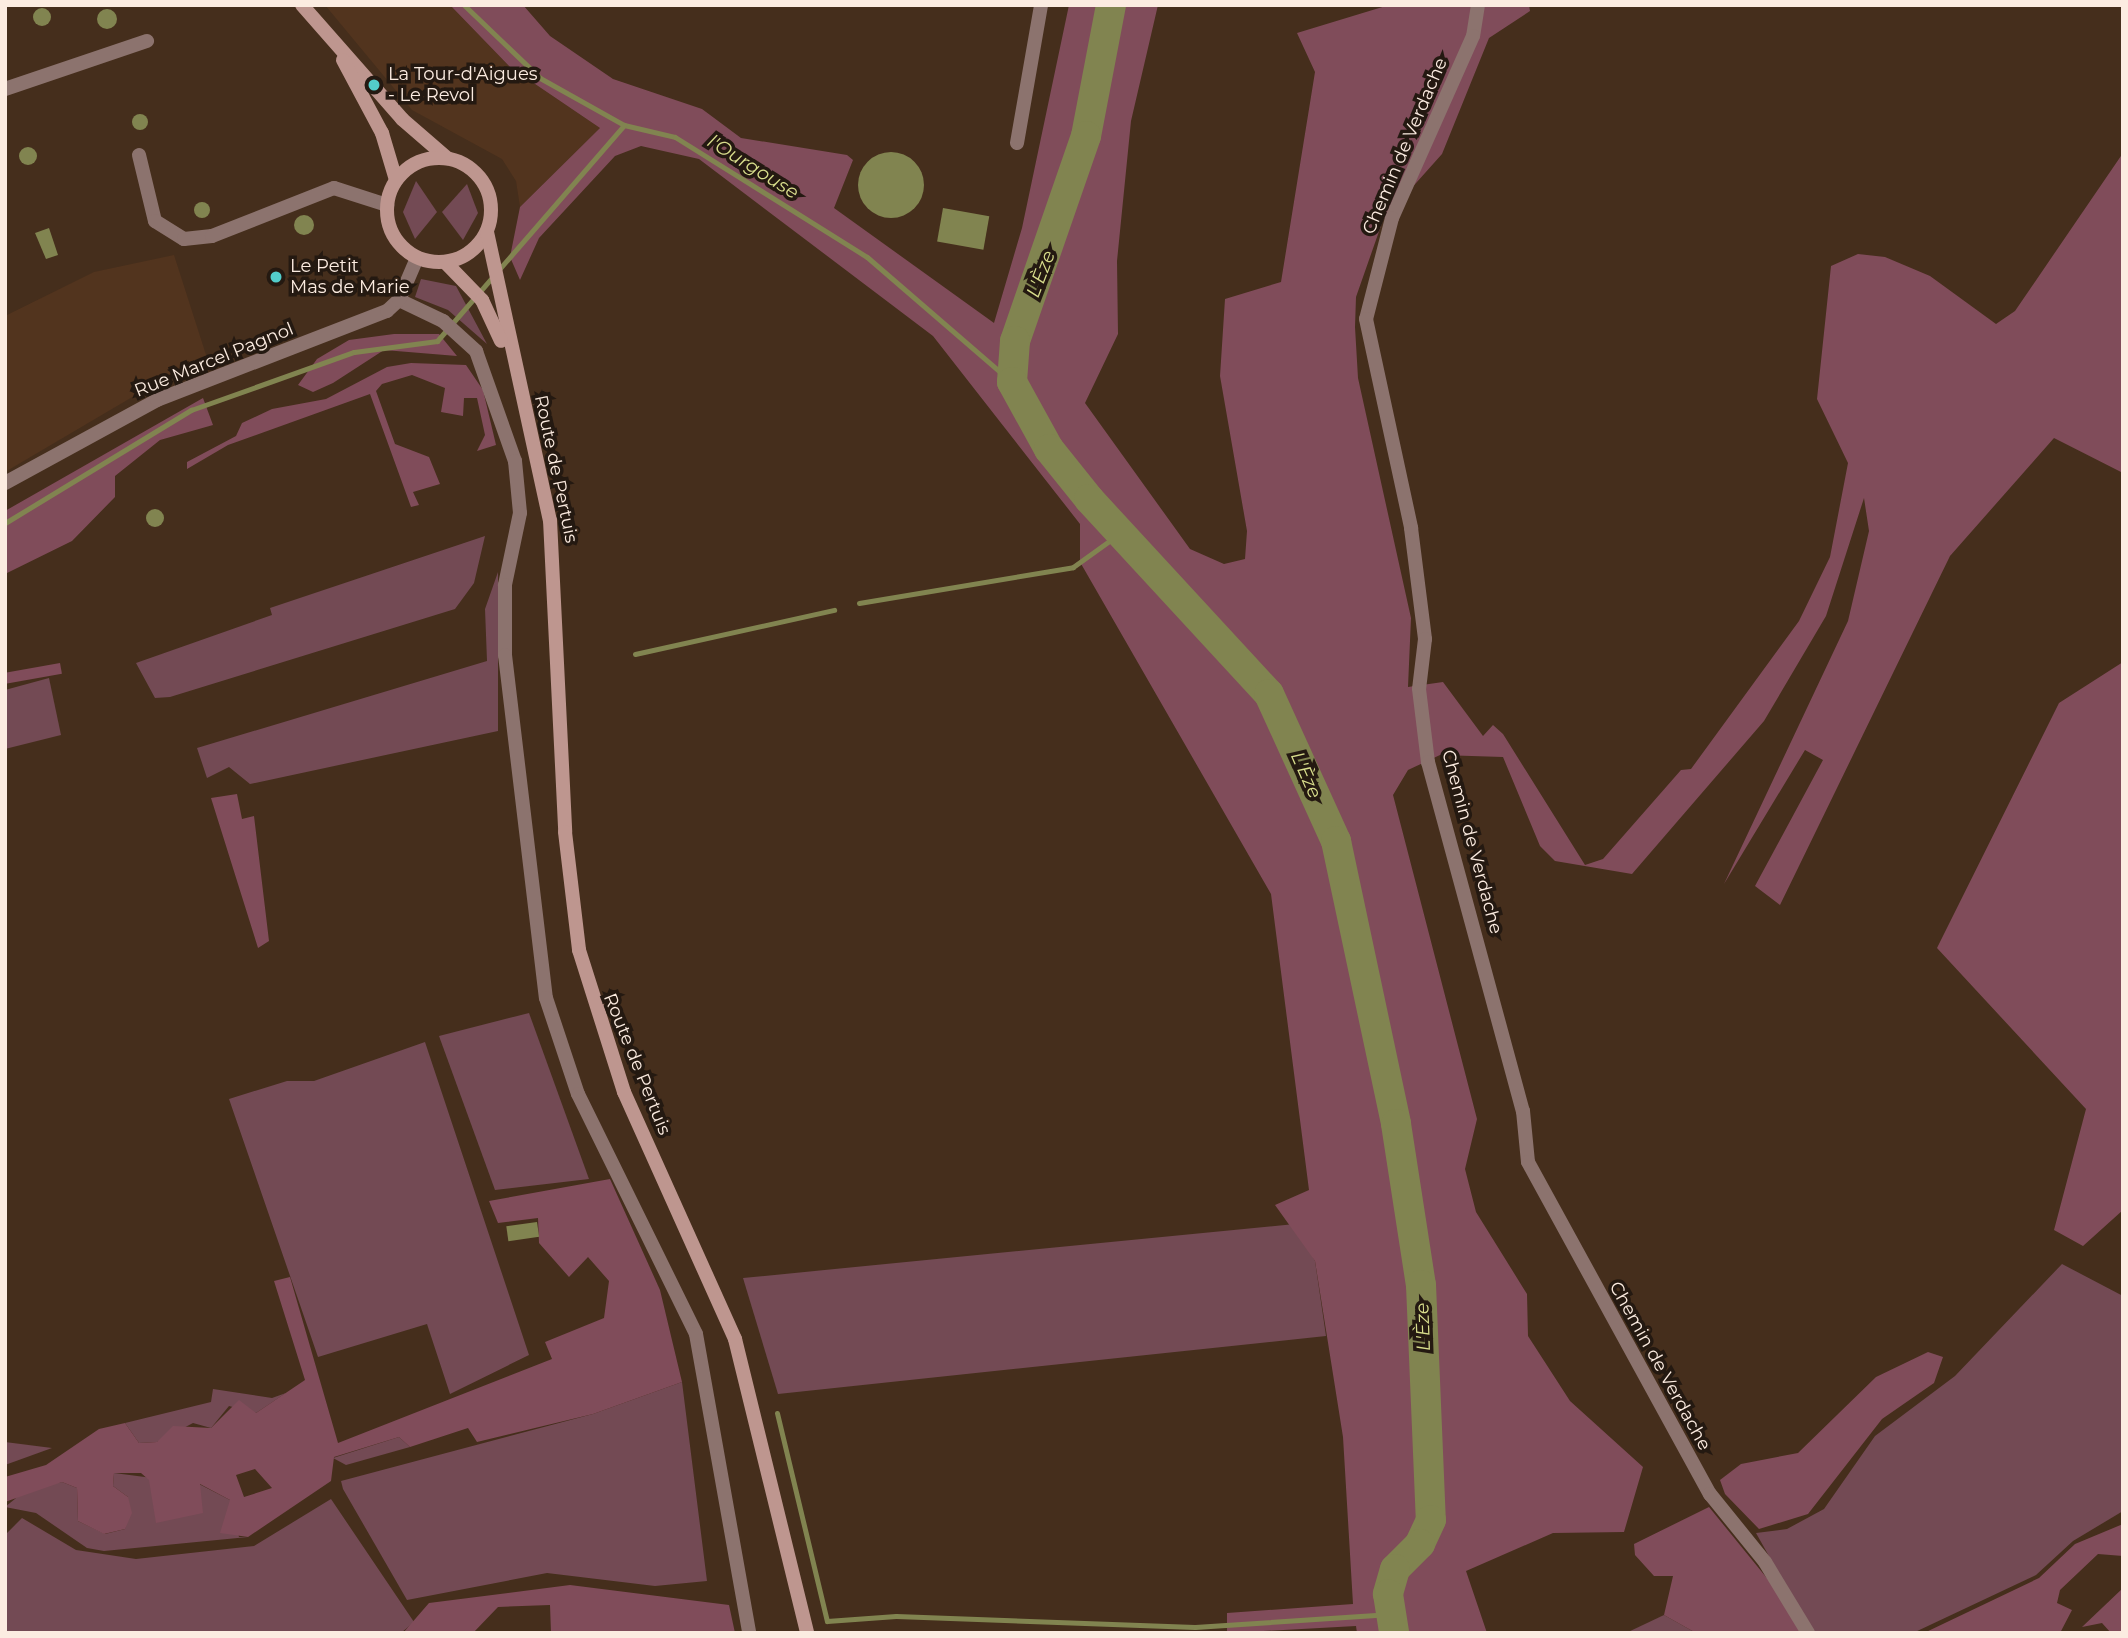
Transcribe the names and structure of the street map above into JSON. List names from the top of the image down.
{
  "streets": {
    "main road": ["Route de Pertuis"],
    "street": ["Chemin de Verdache", "Rue Marcel Pagnol"]
  },
  "water": ["l'Ourgouse", "L'Èze"],
  "places": ["La Tour-d'Aigues - Le Revol", "Le Petit Mas de Marie"]
}
